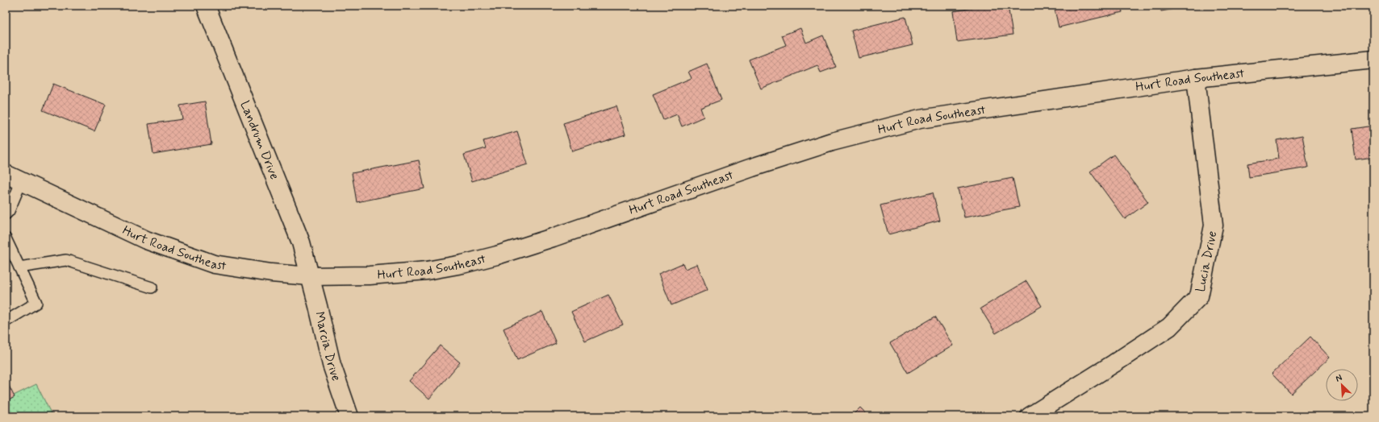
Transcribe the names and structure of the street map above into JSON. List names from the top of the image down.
{
  "streets": {
    "street": [
      "Hurt Road Southeast",
      "Landrum Drive",
      "Lucia Drive",
      "Marcia Drive"
    ]
  },
  "crossings": [
    ["Hurt Road Southeast", "Landrum Drive"],
    ["Hurt Road Southeast", "Lucia Drive"],
    ["Hurt Road Southeast", "Marcia Drive"],
    ["Landrum Drive", "Marcia Drive"]
  ],
  "north": "top left"
}
